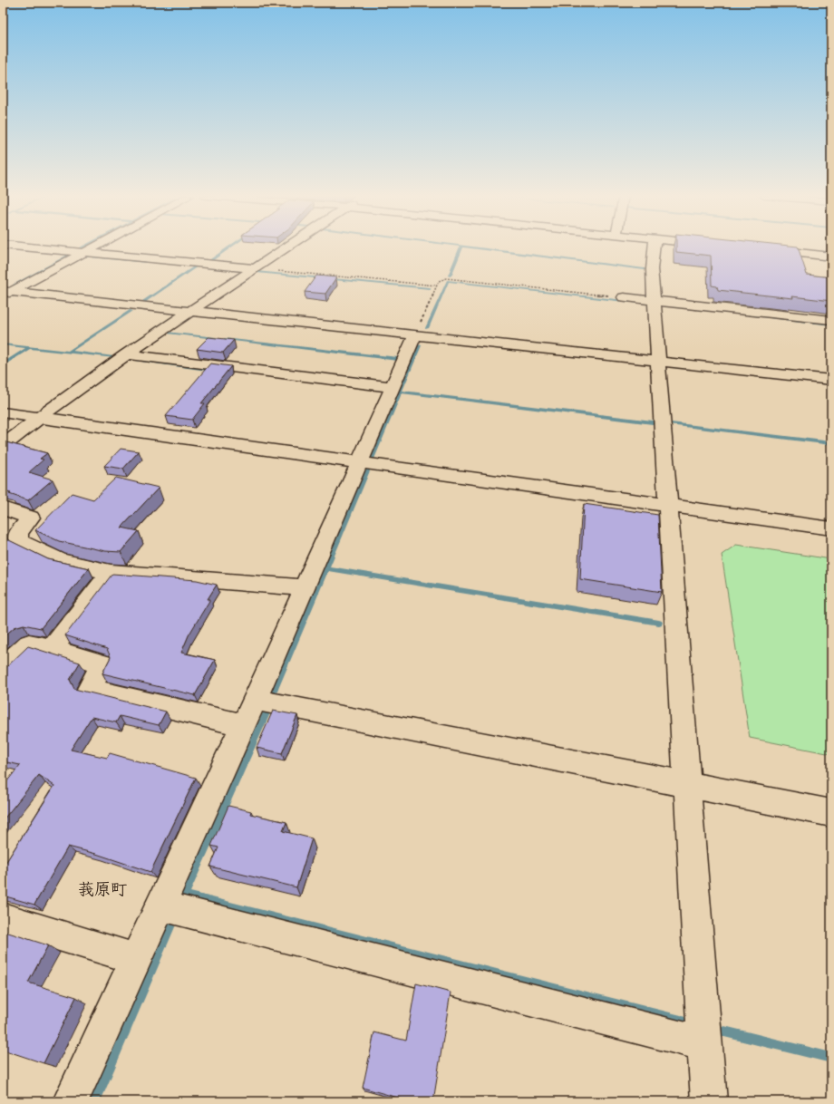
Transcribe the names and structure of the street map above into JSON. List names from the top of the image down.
{
  "districts": ["莪原町"]
}
